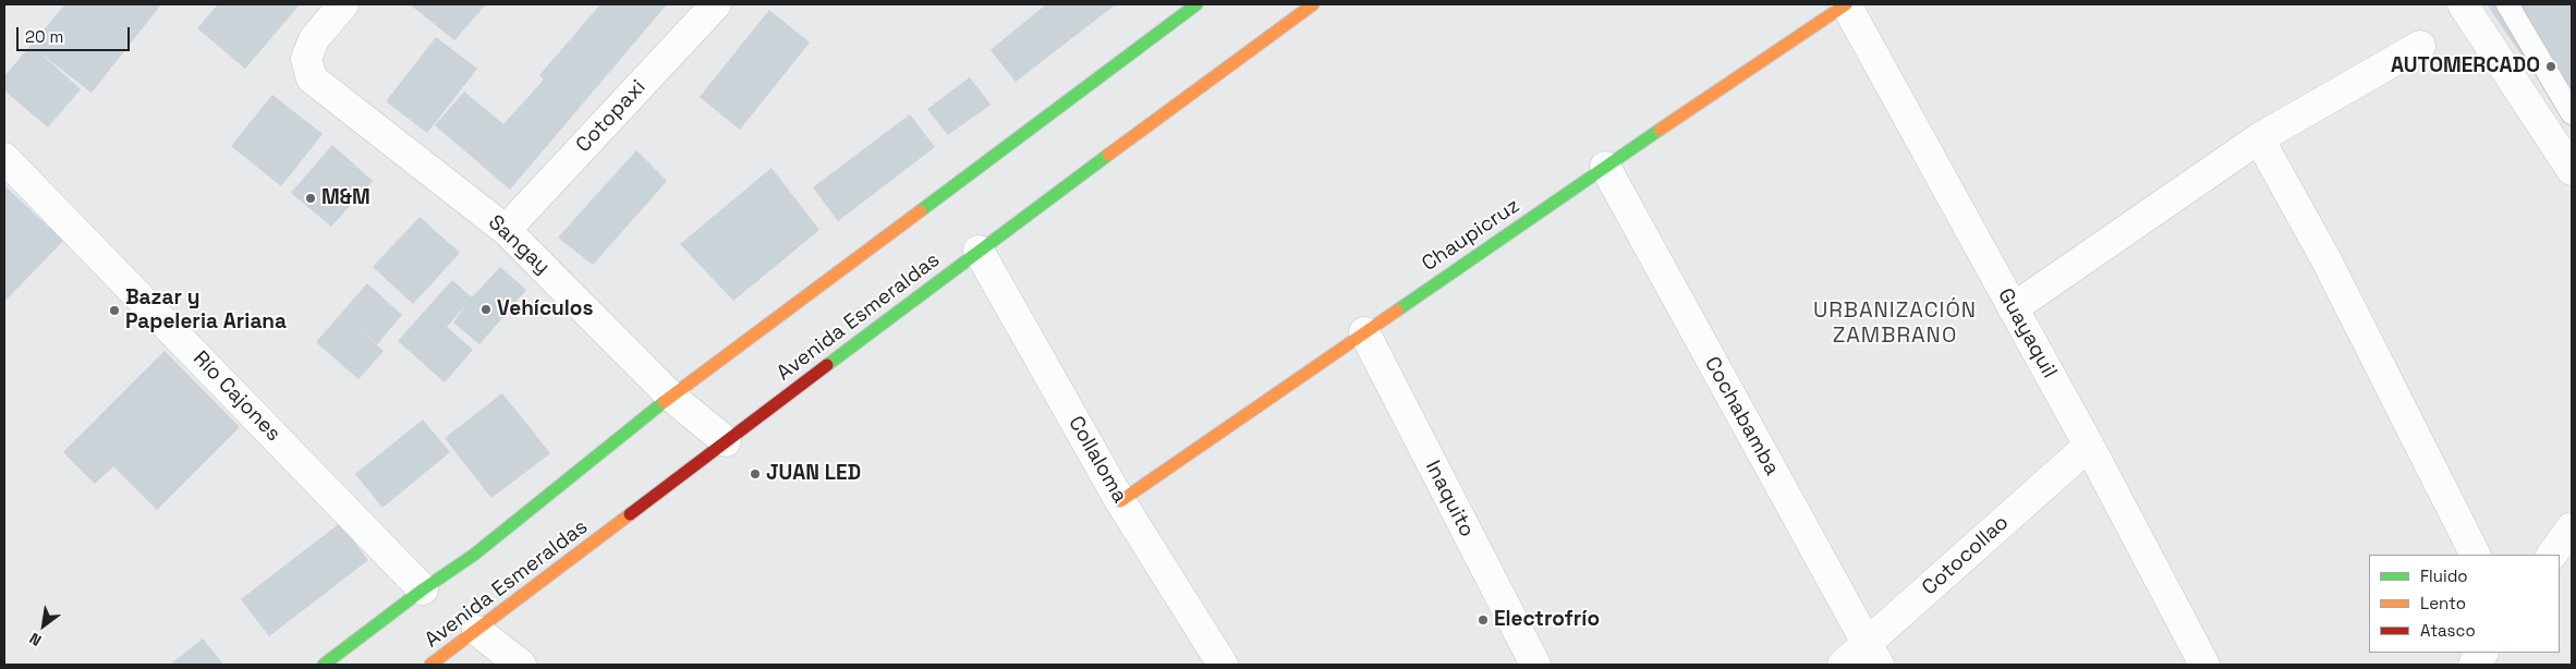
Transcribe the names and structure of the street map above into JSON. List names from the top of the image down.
{
  "streets": {
    "main road": ["Chaupicruz", "Avenida Esmeraldas"],
    "street": [
      "Cotopaxi",
      "Sangay",
      "Guayaquil",
      "Río Cajones",
      "Cochabamba",
      "Collaloma",
      "Inaquito",
      "Cotocollao"
    ]
  },
  "crossings": [
    ["Cotopaxi", "Sangay"],
    ["Chaupicruz", "Guayaquil"],
    ["Chaupicruz", "Cochabamba"],
    ["Chaupicruz", "Collaloma"],
    ["Chaupicruz", "Inaquito"],
    ["Sangay", "Avenida Esmeraldas"],
    ["Avenida Esmeraldas", "Río Cajones"],
    ["Avenida Esmeraldas", "Collaloma"],
    ["Guayaquil", "Cotocollao"],
    ["Cochabamba", "Cotocollao"]
  ],
  "districts": ["URBANIZACIÓN ZAMBRANO"],
  "places": [
    "AUTOMERCADO",
    "M&M",
    "Vehículos",
    "Bazar y Papeleria Ariana",
    "JUAN LED",
    "Electrofrío"
  ],
  "legend": ["Fluido", "Lento", "Atasco"],
  "scale_bar": "20 m",
  "north": "bottom left"
}
